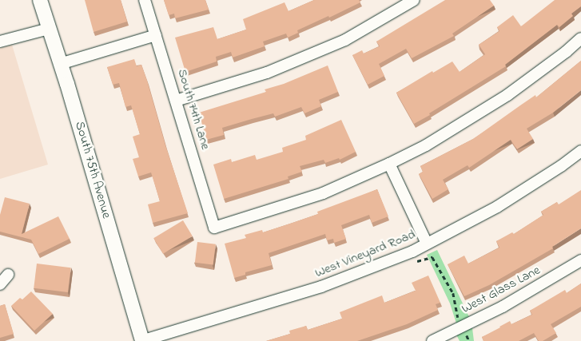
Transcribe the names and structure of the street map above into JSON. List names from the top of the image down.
{
  "streets": {
    "main road": ["South 75th Avenue"],
    "street": ["South 74th Lane", "West Vineyard Road", "West Glass Lane"]
  },
  "crossings": [
    ["South 75th Avenue", "West Vineyard Road"]
  ]
}
